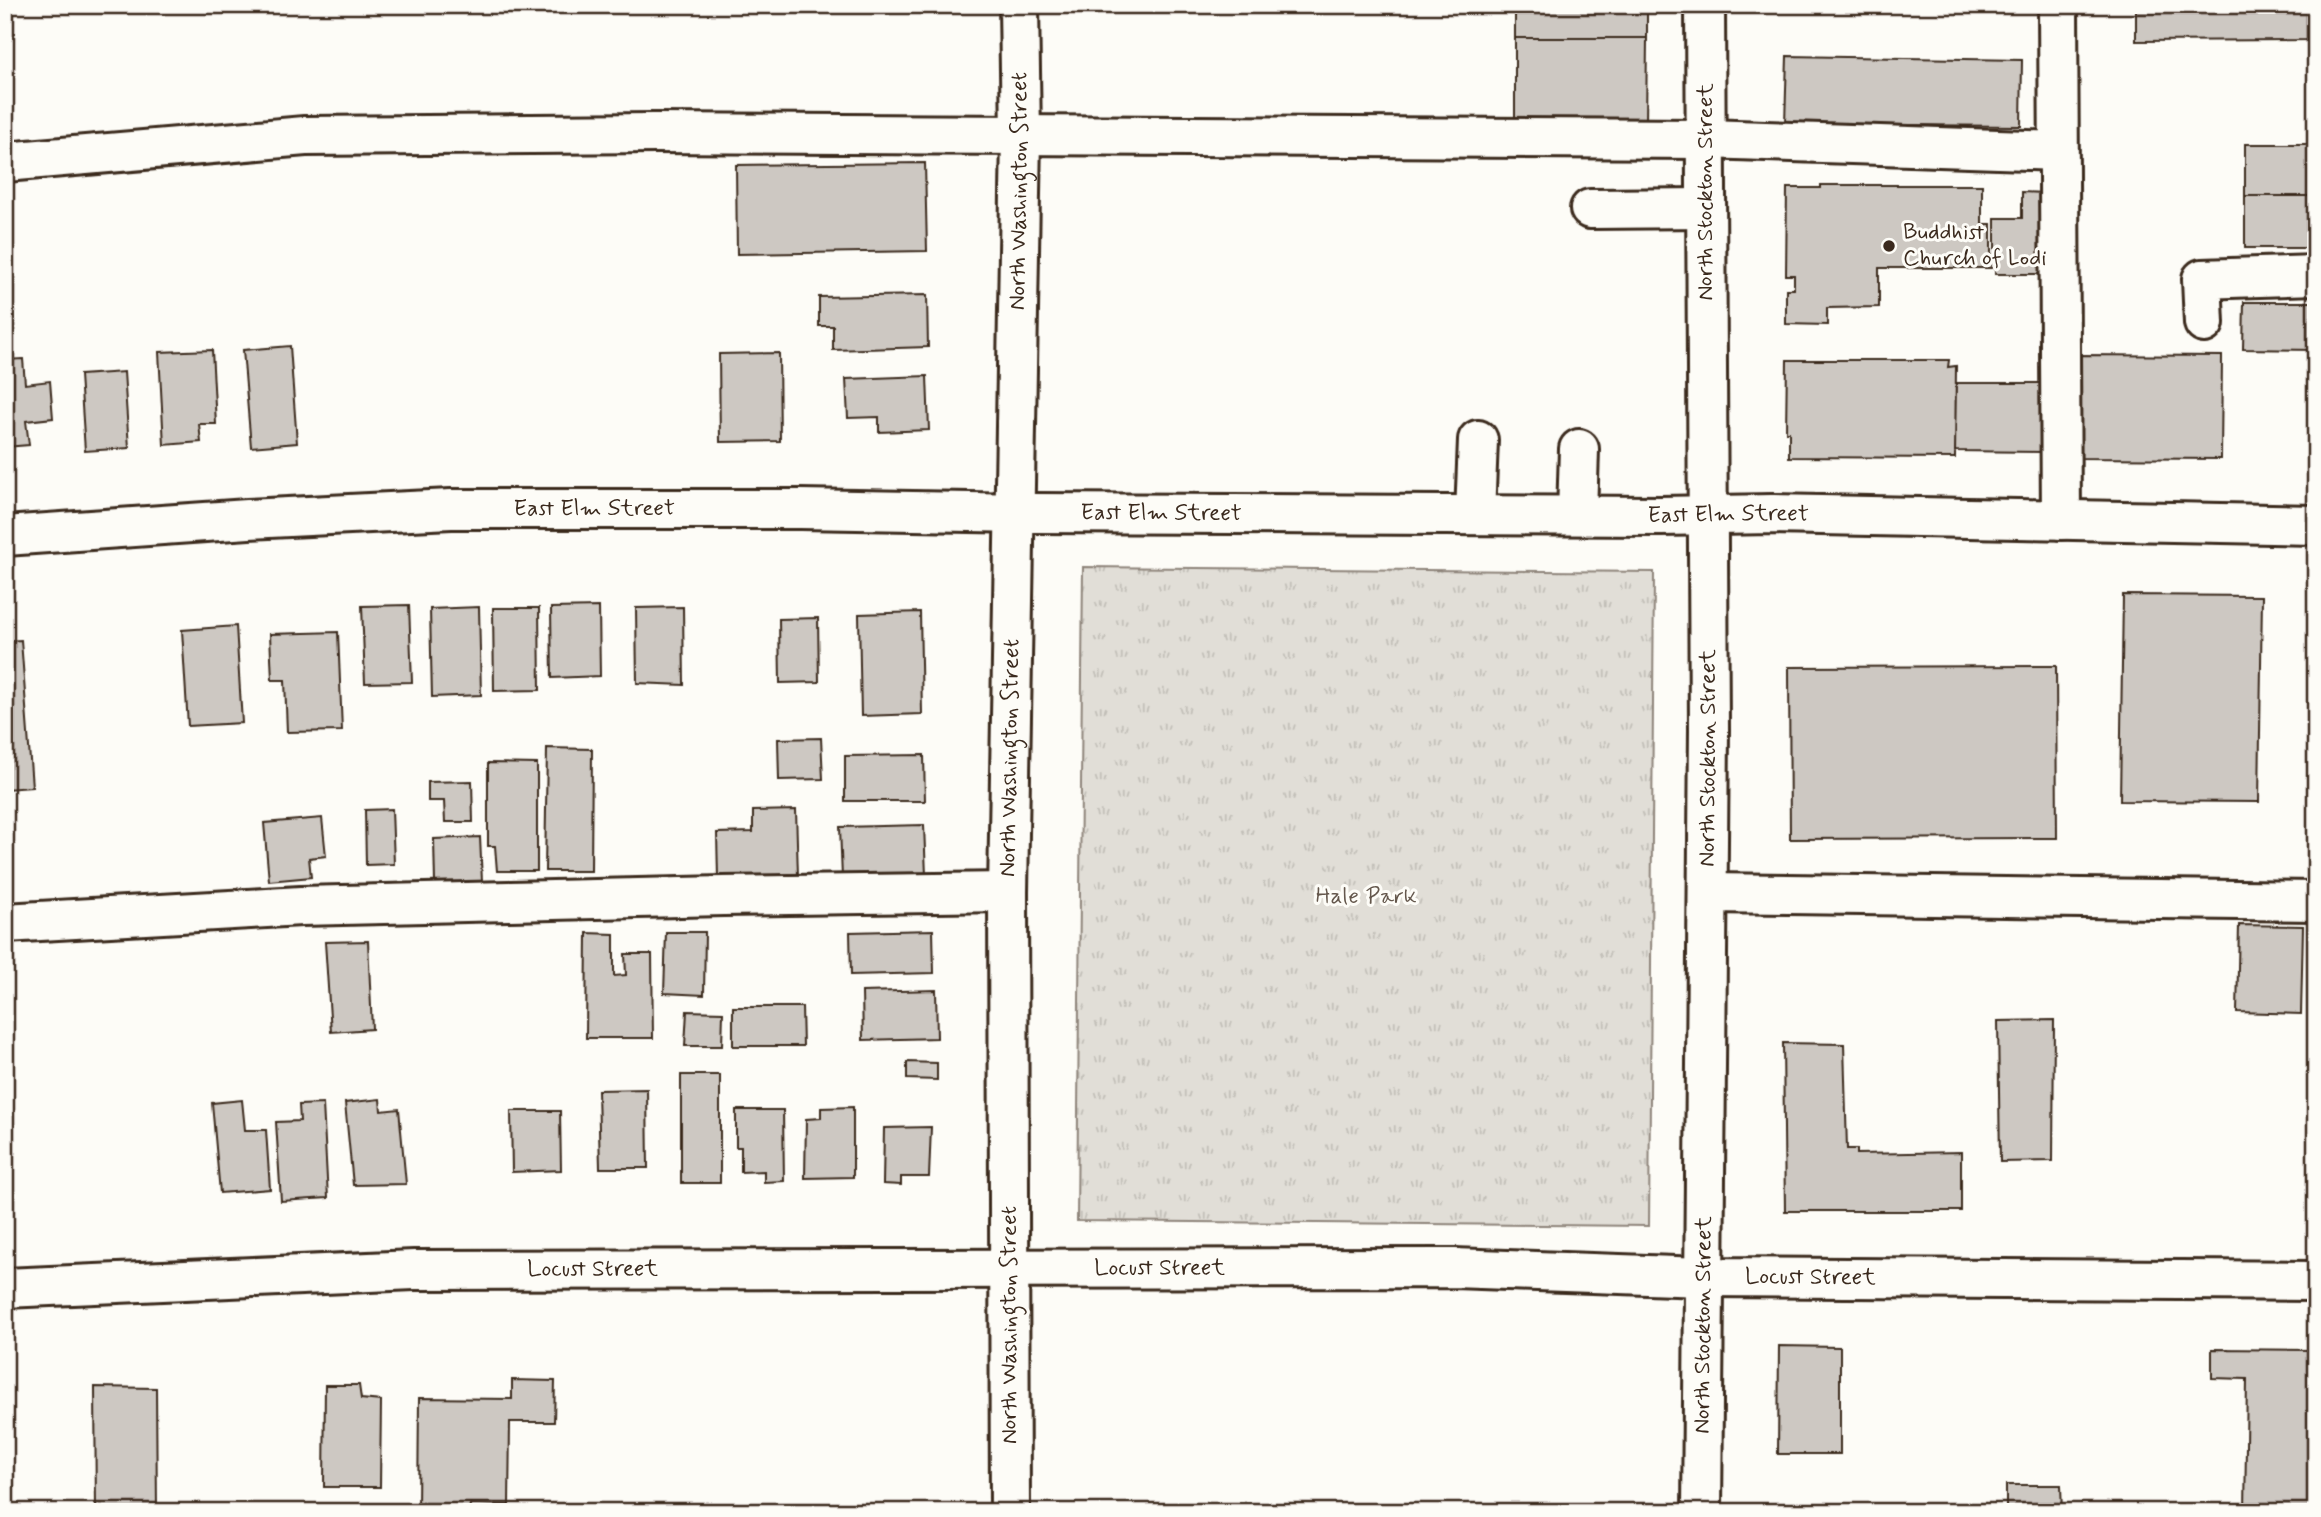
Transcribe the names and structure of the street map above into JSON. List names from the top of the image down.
{
  "streets": {
    "street": [
      "North Washington Street",
      "North Stockton Street",
      "East Elm Street",
      "Locust Street"
    ]
  },
  "crossings": [
    ["North Washington Street", "East Elm Street"],
    ["North Washington Street", "Locust Street"],
    ["North Stockton Street", "East Elm Street"],
    ["North Stockton Street", "Locust Street"]
  ],
  "parks": ["Hale Park"],
  "places": ["Buddhist Church of Lodi"]
}
